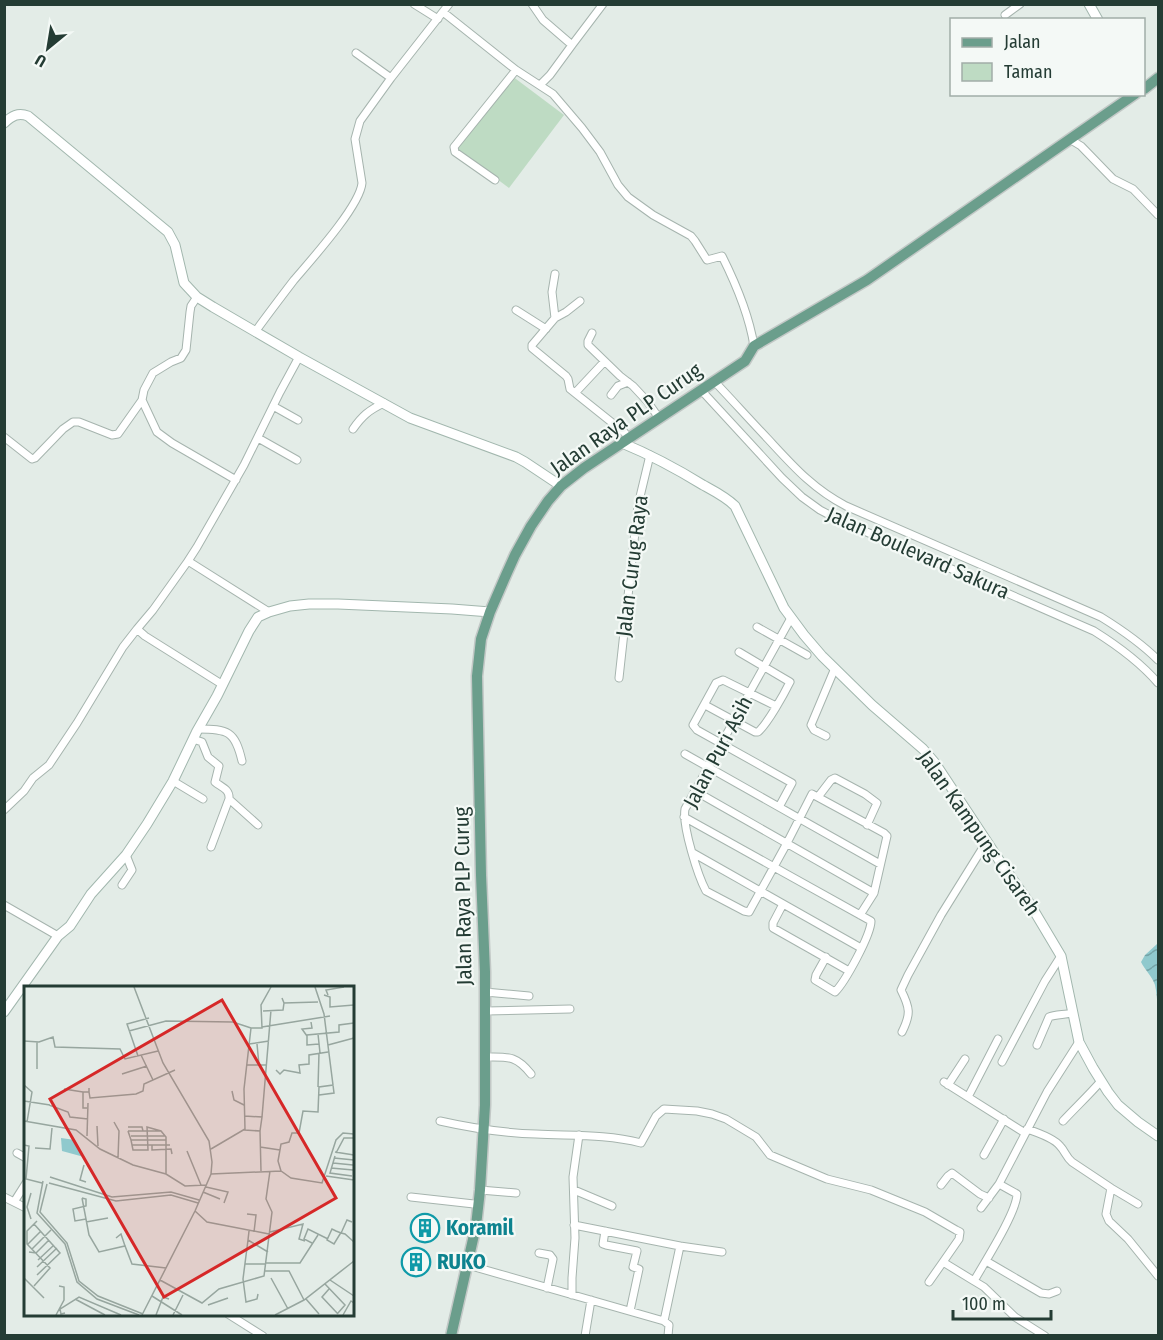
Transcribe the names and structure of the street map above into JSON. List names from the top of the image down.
{
  "streets": {
    "main road": ["Jalan Raya PLP Curug"],
    "street": [
      "Jalan Boulevard Sakura",
      "Jalan Curug Raya",
      "Jalan Puri Asih",
      "Jalan Kampung Cisareh"
    ]
  },
  "crossings": [
    ["Jalan Raya PLP Curug", "Jalan Boulevard Sakura"],
    ["Jalan Raya PLP Curug", "Jalan Kampung Cisareh"],
    ["Jalan Curug Raya", "Jalan Kampung Cisareh"],
    ["Jalan Puri Asih", "Jalan Kampung Cisareh"]
  ],
  "places": {
    "building": ["Koramil", "RUKO"]
  },
  "legend": ["Jalan", "Taman"],
  "scale_bar": "100 m",
  "north": "bottom left"
}
